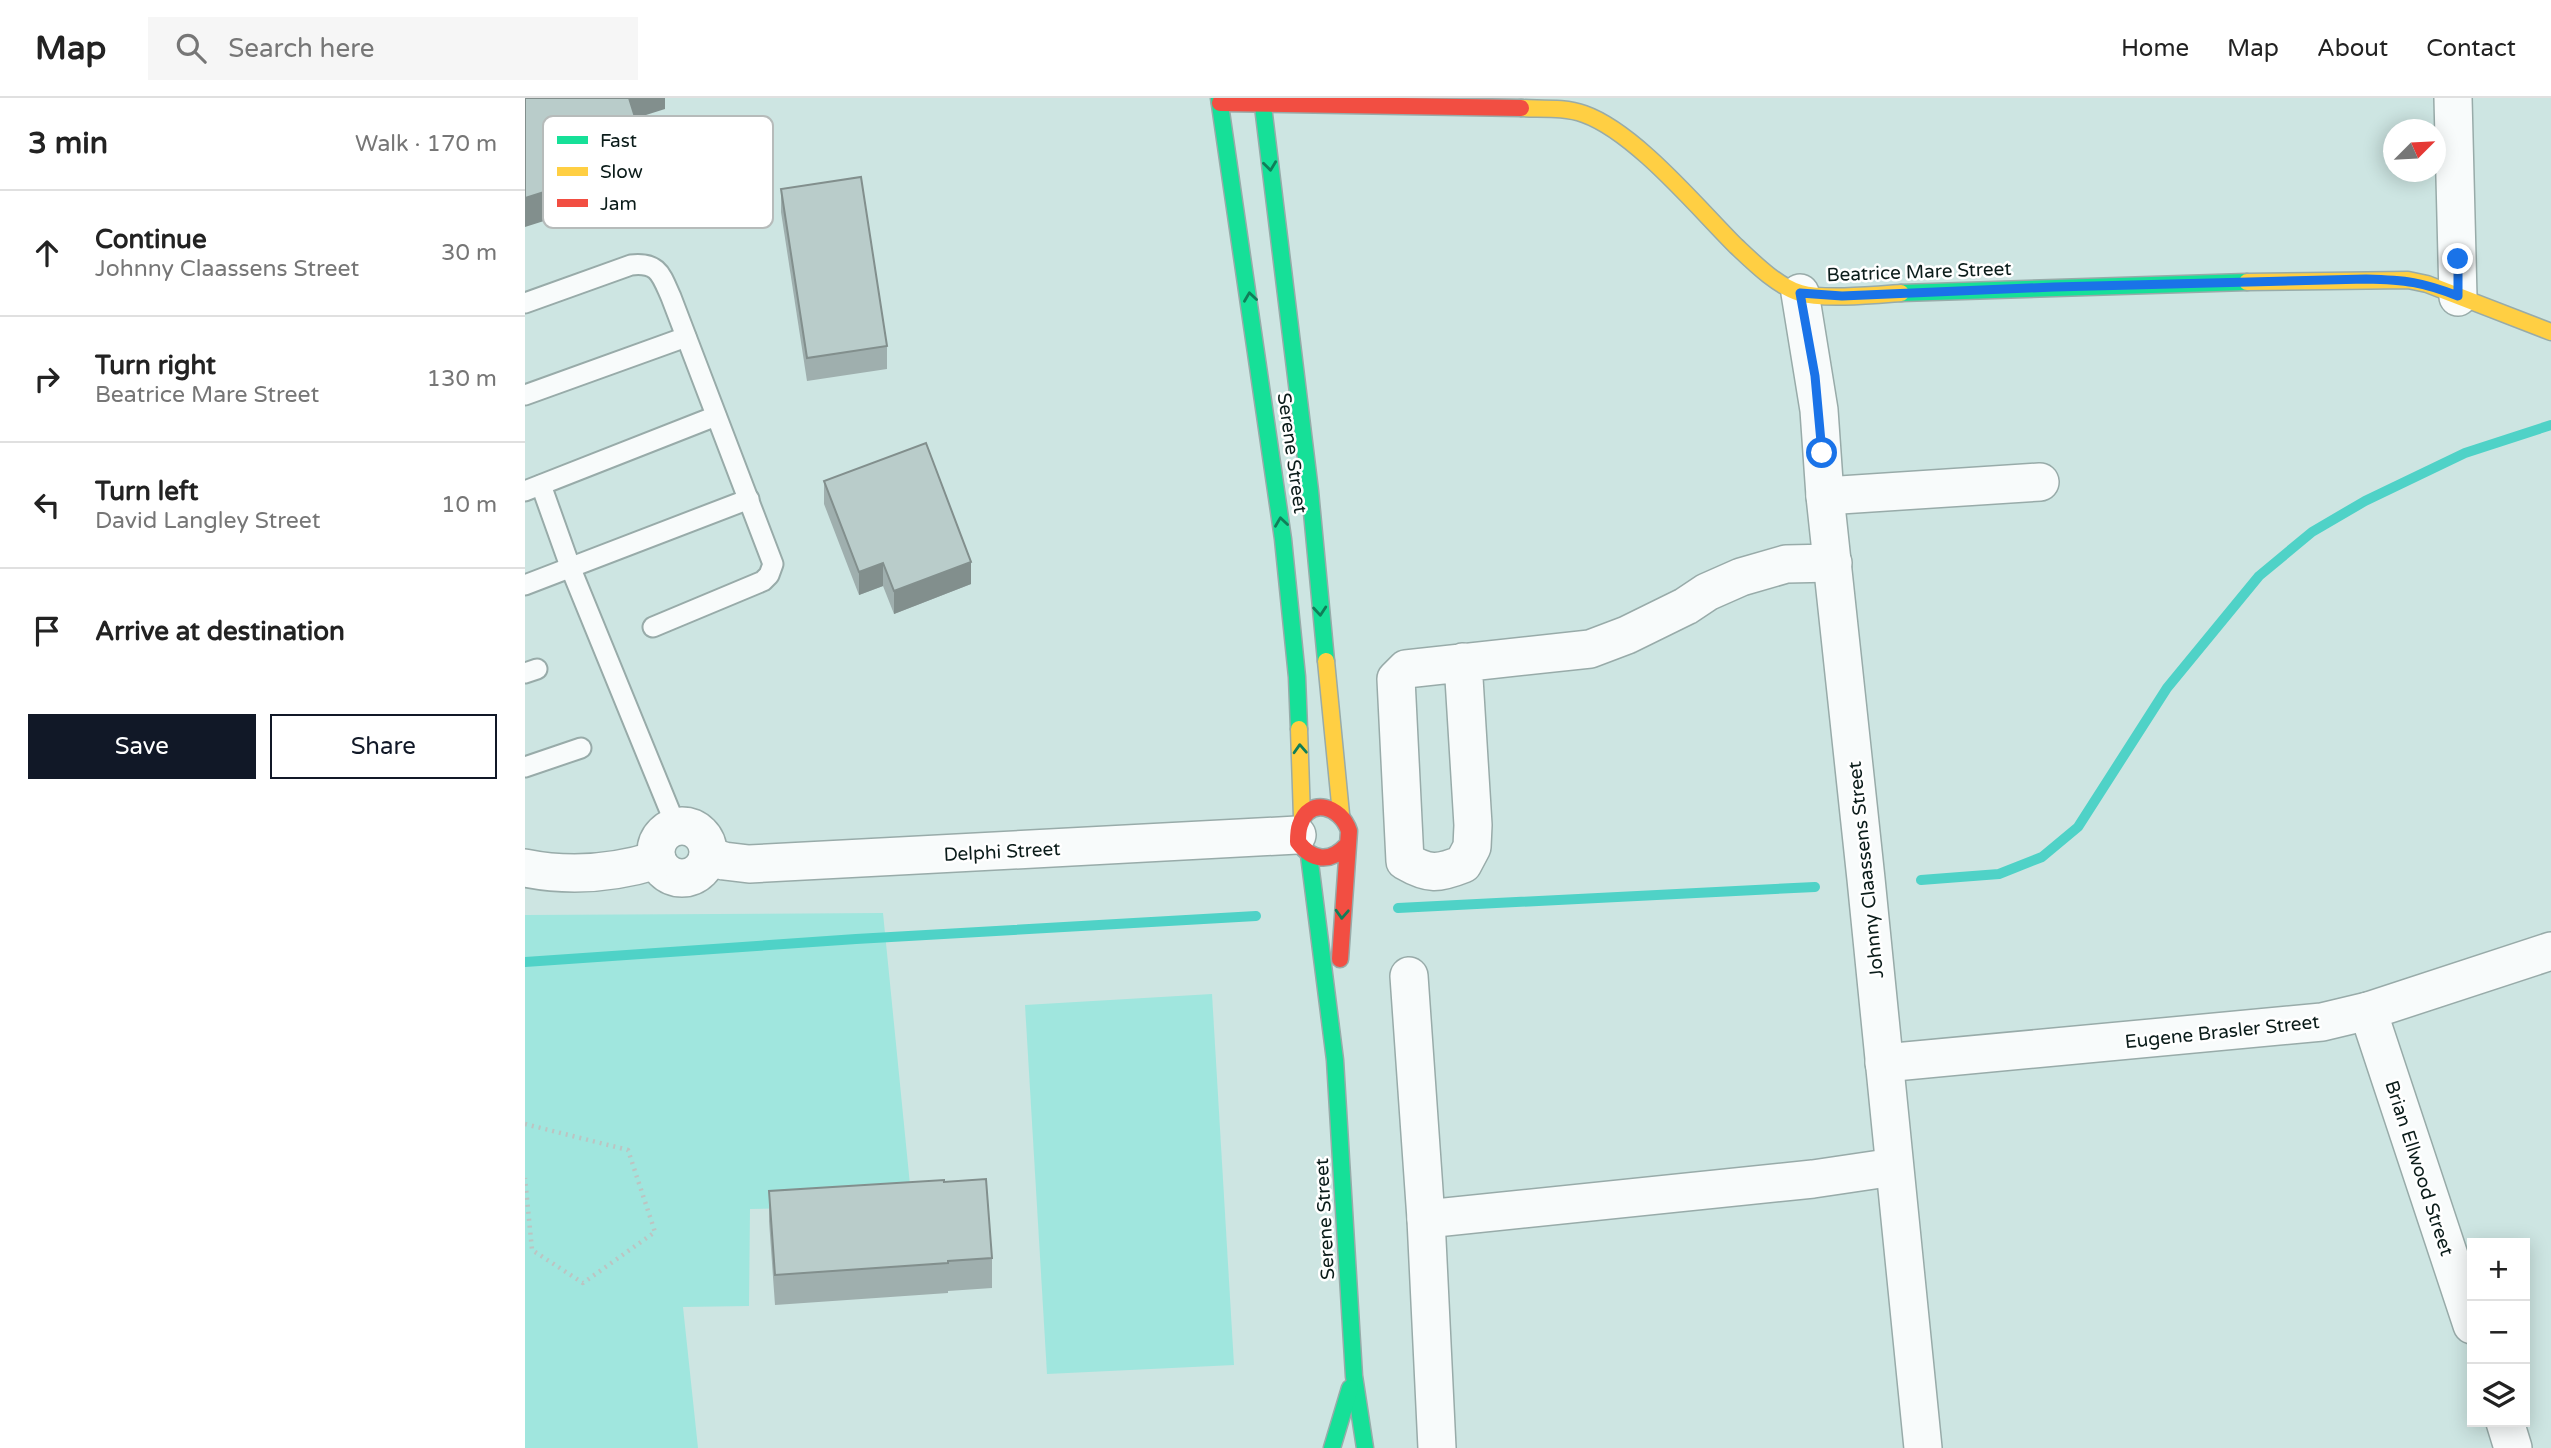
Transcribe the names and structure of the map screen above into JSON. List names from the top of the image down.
{
  "streets": {
    "street": [
      "Beatrice Mare Street",
      "Serene Street",
      "Delphi Street",
      "Johnny Claassens Street",
      "Eugene Brasler Street",
      "Brian Ellwood Street"
    ]
  },
  "crossings": [
    ["Beatrice Mare Street", "Serene Street"],
    ["Beatrice Mare Street", "Johnny Claassens Street"],
    ["Serene Street", "Delphi Street"],
    ["Johnny Claassens Street", "Eugene Brasler Street"],
    ["Eugene Brasler Street", "Brian Ellwood Street"]
  ],
  "legend": ["Fast", "Slow", "Jam"],
  "north": "top right",
  "page": {
    "header": "Map",
    "search": "Search here",
    "nav": [
      "Home",
      "Map",
      "About",
      "Contact"
    ],
    "heading": ["3 min", "Walk · 170 m"],
    "list": [
      ["Continue", "Johnny Claassens Street", "30 m"],
      ["Turn right", "Beatrice Mare Street", "130 m"],
      ["Turn left", "David Langley Street", "10 m"],
      "Arrive at destination"
    ],
    "buttons": ["Save", "Share"],
    "map_buttons": ["+", "−"]
  }
}
